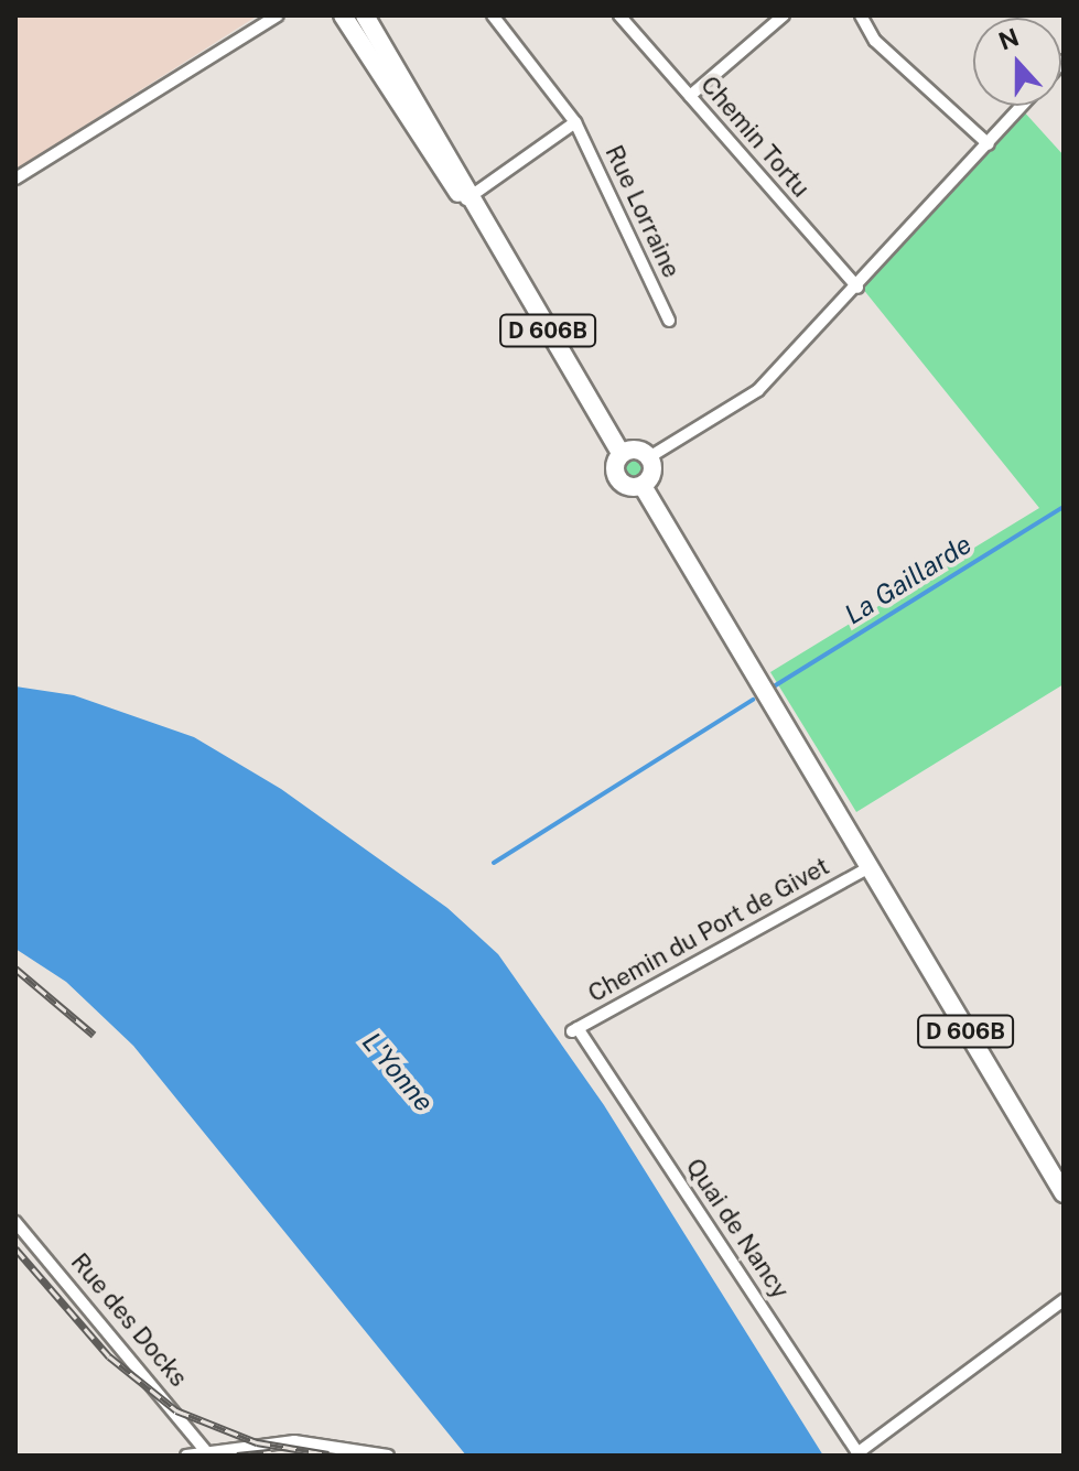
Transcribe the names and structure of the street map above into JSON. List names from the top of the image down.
{
  "streets": {
    "main road": ["D 606B"],
    "street": [
      "Chemin Tortu",
      "Rue Lorraine",
      "Chemin du Port de Givet",
      "Quai de Nancy",
      "Rue des Docks"
    ]
  },
  "crossings": [
    ["D 606B", "Chemin du Port de Givet"],
    ["Chemin du Port de Givet", "Quai de Nancy"]
  ],
  "water": ["La Gaillarde", "L'Yonne"],
  "north": "top"
}
